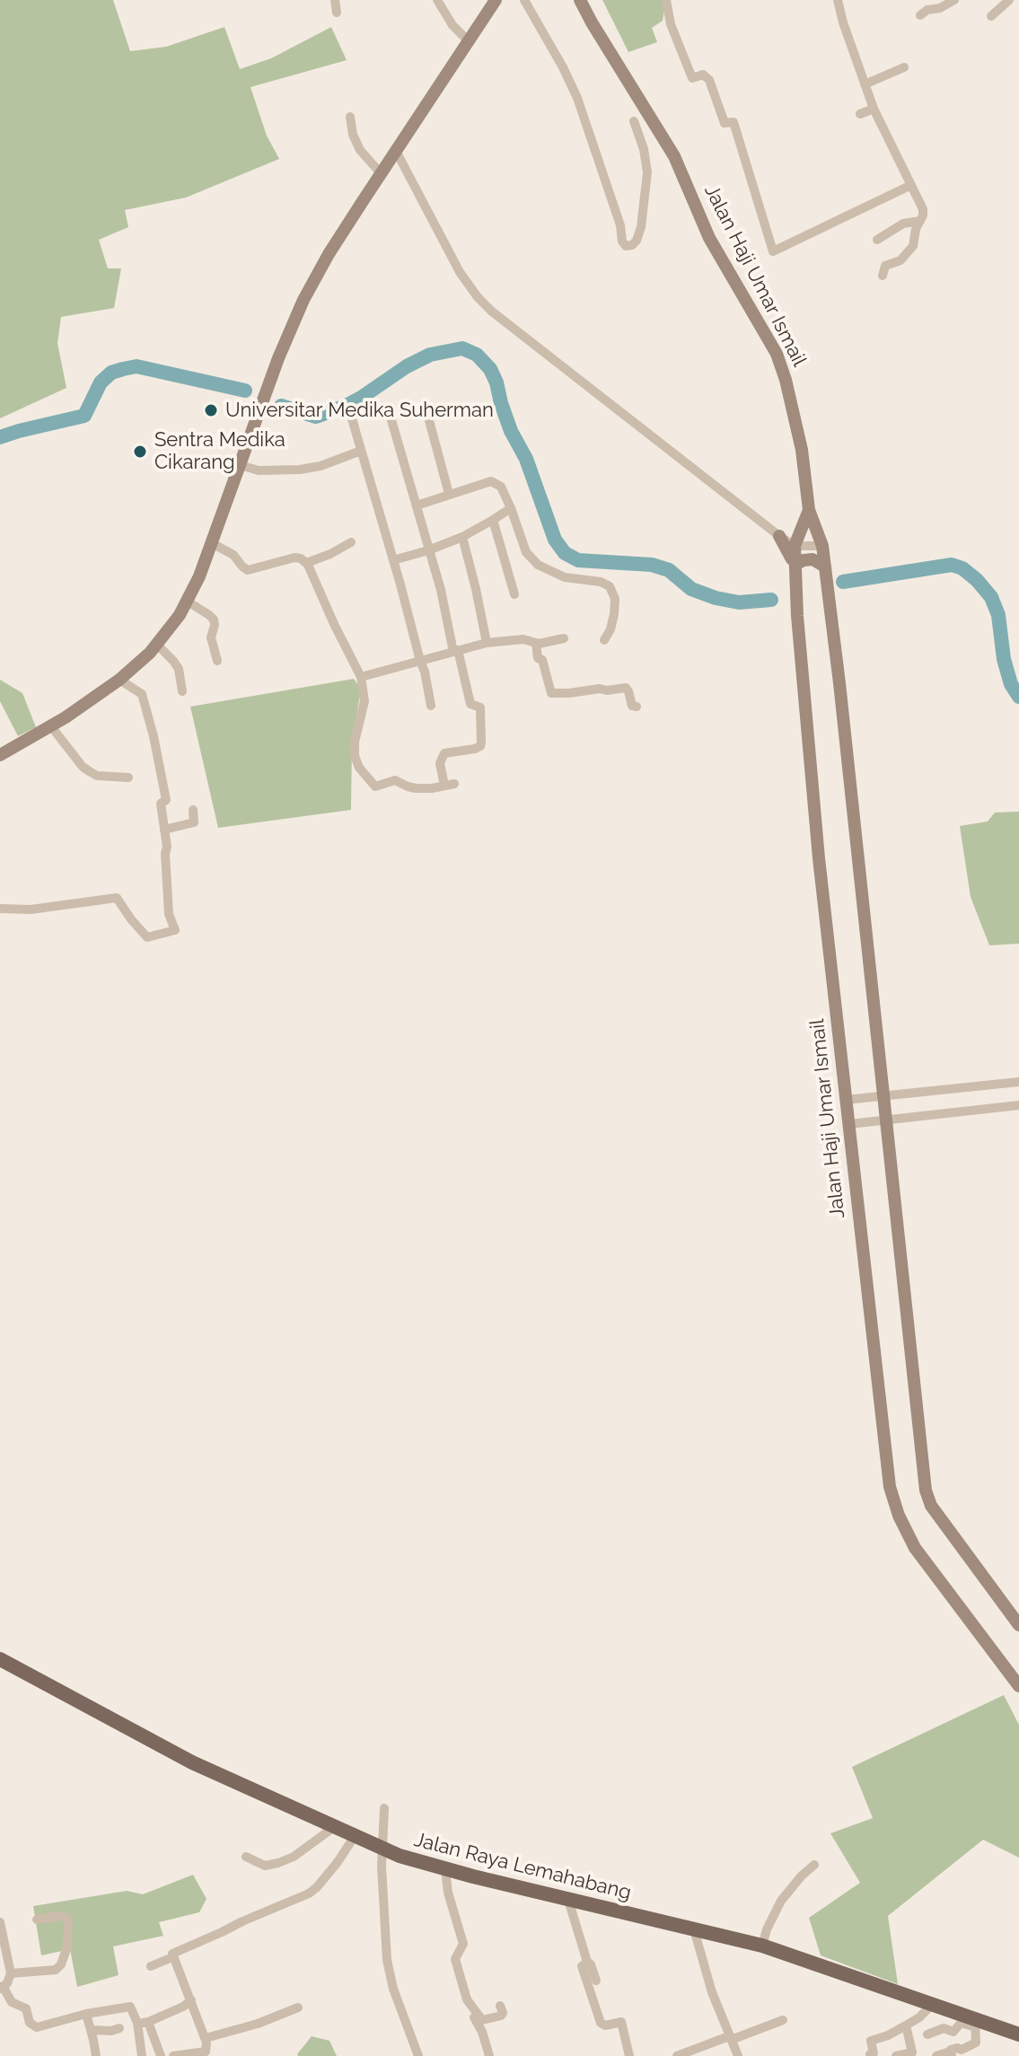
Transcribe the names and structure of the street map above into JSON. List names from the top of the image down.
{
  "streets": {
    "main road": ["Jalan Haji Umar Ismail", "Jalan Raya Lemahabang"]
  },
  "places": ["Universitar Medika Suherman", "Sentra Medika Cikarang"]
}
